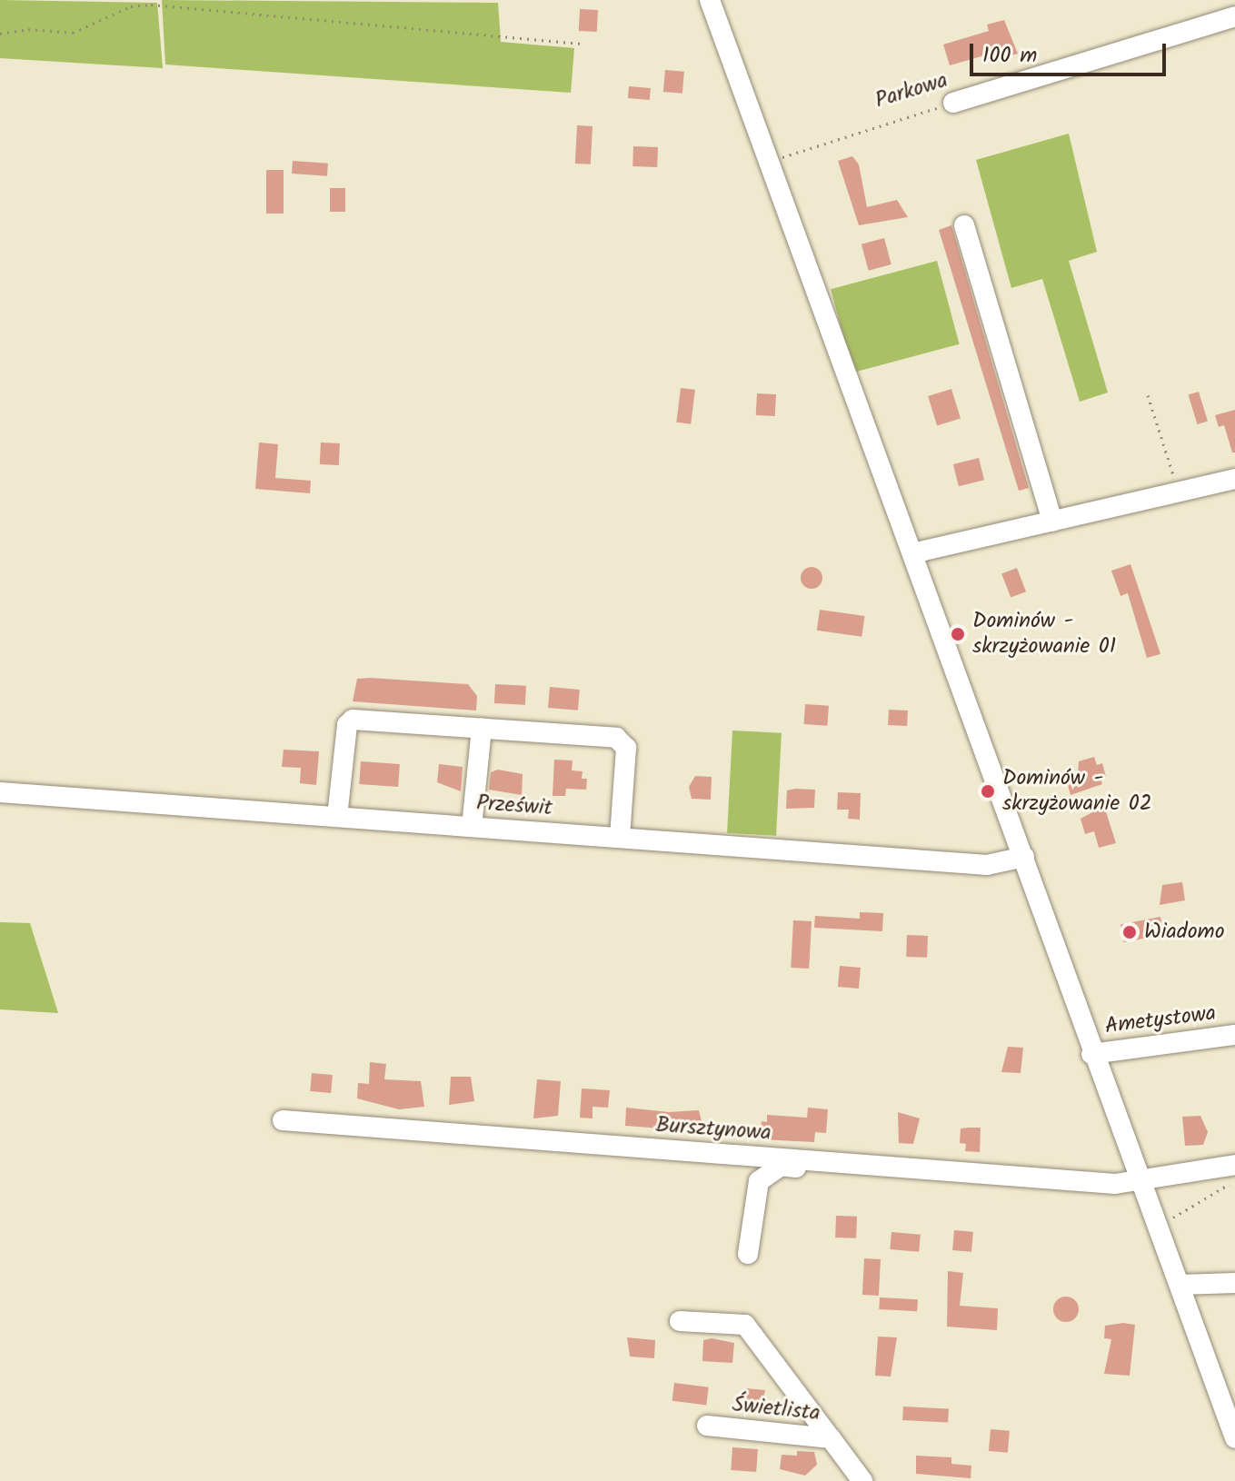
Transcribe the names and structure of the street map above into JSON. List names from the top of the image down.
{
  "streets": {
    "street": [
      "Parkowa",
      "Prześwit",
      "Ametystowa",
      "Bursztynowa",
      "Świetlista"
    ]
  },
  "places": ["Dominów - skrzyżowanie 01", "Dominów - skrzyżowanie 02", "Wiadomo"],
  "scale_bar": "100 m"
}
